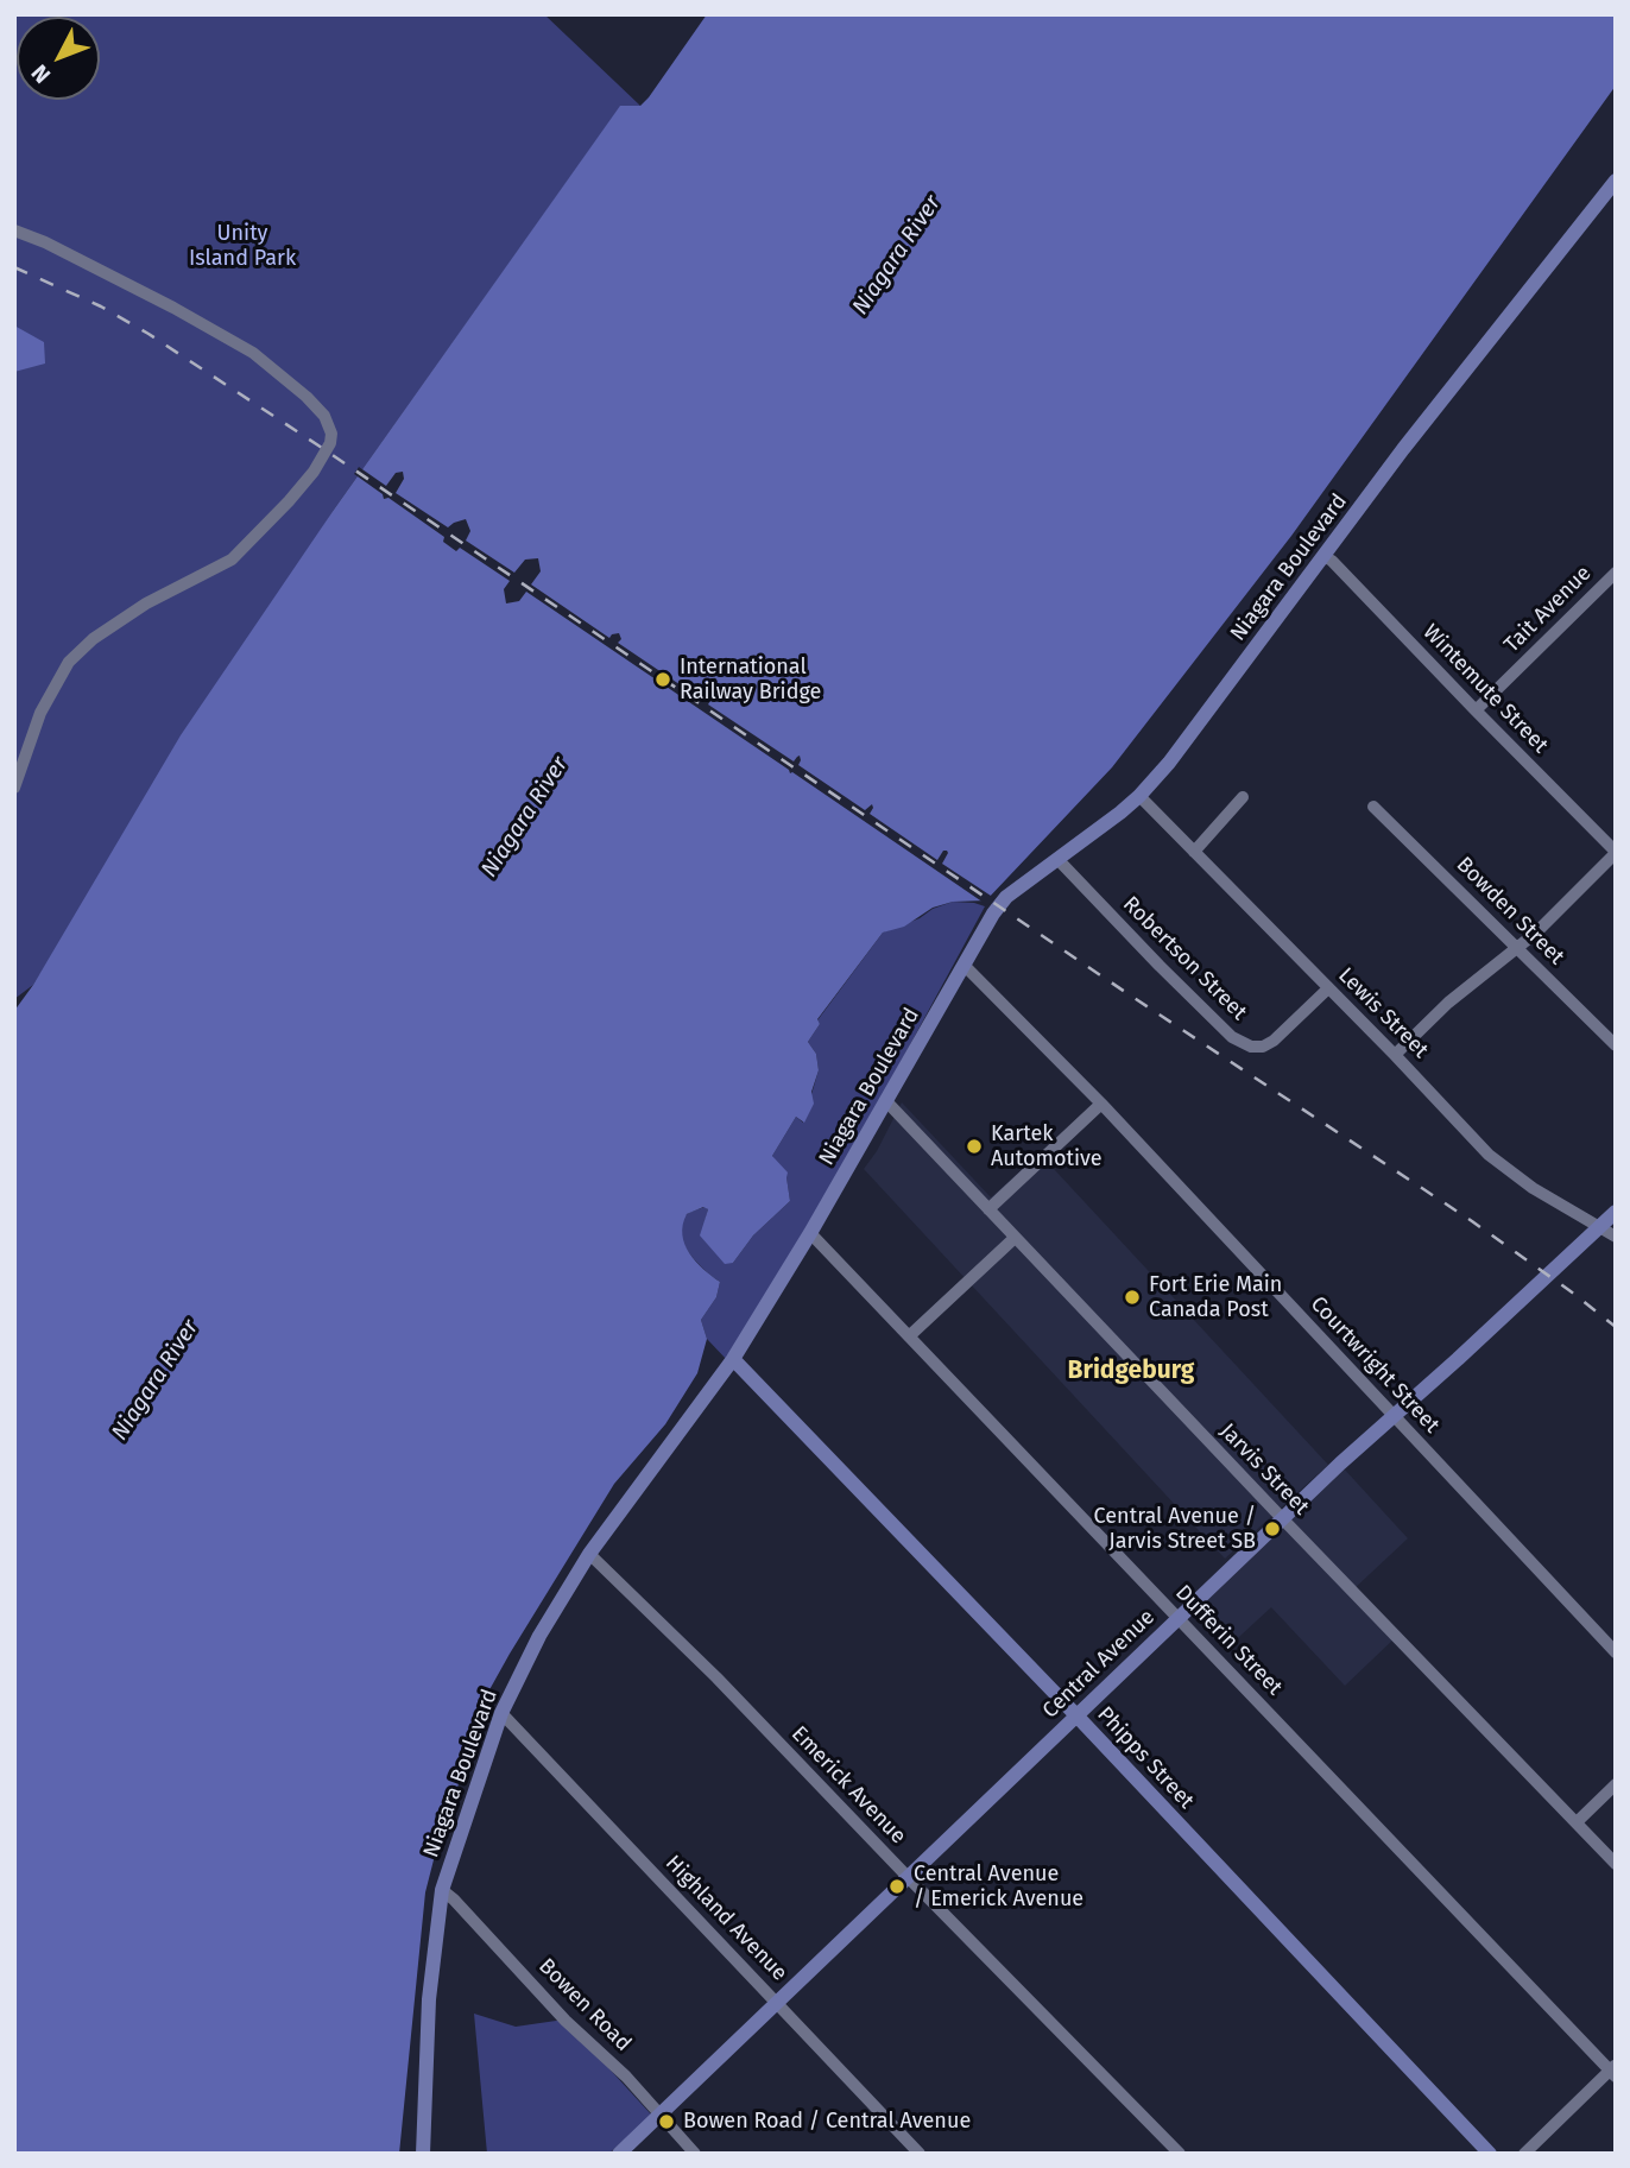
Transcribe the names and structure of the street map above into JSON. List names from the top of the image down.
{
  "streets": {
    "main road": ["Niagara Boulevard", "Central Avenue", "Phipps Street"],
    "street": [
      "Tait Avenue",
      "Wintemute Street",
      "Bowden Street",
      "Robertson Street",
      "Lewis Street",
      "Courtwright Street",
      "Jarvis Street",
      "Dufferin Street",
      "Emerick Avenue",
      "Highland Avenue",
      "Bowen Road"
    ]
  },
  "crossings": [
    ["Niagara Boulevard", "Wintemute Street"],
    ["Niagara Boulevard", "Robertson Street"],
    ["Niagara Boulevard", "Lewis Street"],
    ["Niagara Boulevard", "Courtwright Street"],
    ["Niagara Boulevard", "Jarvis Street"],
    ["Niagara Boulevard", "Dufferin Street"],
    ["Niagara Boulevard", "Phipps Street"],
    ["Niagara Boulevard", "Emerick Avenue"],
    ["Niagara Boulevard", "Highland Avenue"],
    ["Niagara Boulevard", "Bowen Road"],
    ["Tait Avenue", "Wintemute Street"],
    ["Robertson Street", "Lewis Street"],
    ["Courtwright Street", "Central Avenue"],
    ["Jarvis Street", "Central Avenue"],
    ["Dufferin Street", "Central Avenue"],
    ["Central Avenue", "Phipps Street"],
    ["Central Avenue", "Emerick Avenue"],
    ["Central Avenue", "Highland Avenue"],
    ["Central Avenue", "Bowen Road"]
  ],
  "districts": ["Bridgeburg"],
  "water": ["Niagara River"],
  "parks": ["Unity Island Park"],
  "places": [
    "International Railway Bridge",
    "Kartek Automotive",
    "Fort Erie Main Canada Post",
    "Central Avenue / Jarvis Street SB",
    "Central Avenue / Emerick Avenue",
    "Bowen Road / Central Avenue"
  ],
  "north": "bottom left"
}
